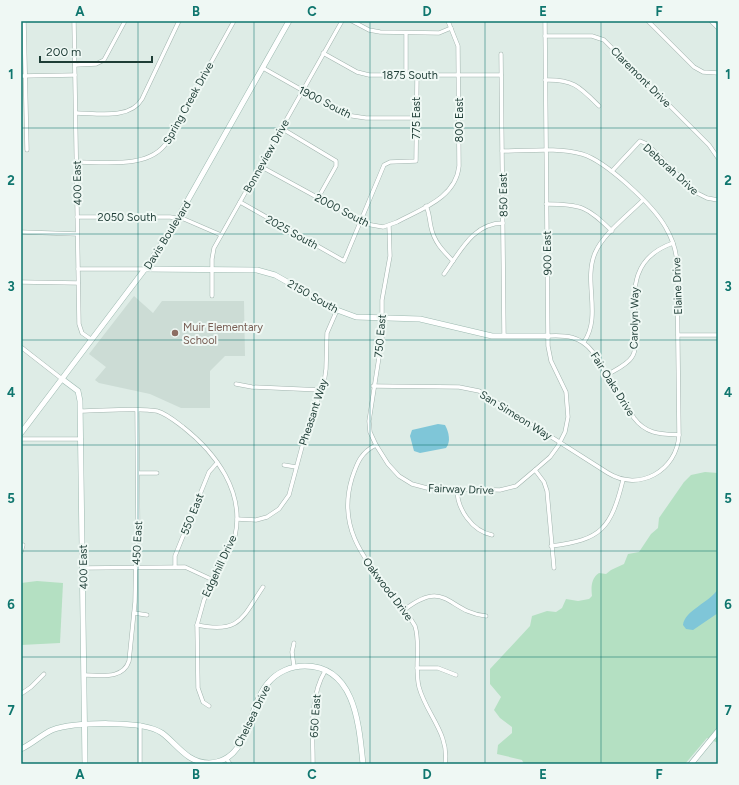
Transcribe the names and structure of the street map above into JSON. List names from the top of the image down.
{
  "streets": {
    "street": [
      "1875 South",
      "Claremont Drive",
      "1900 South",
      "Spring Creek Drive",
      "775 East",
      "800 East",
      "Bonneview Drive",
      "Deborah Drive",
      "400 East",
      "850 East",
      "2000 South",
      "2050 South",
      "2025 South",
      "Davis Boulevard",
      "900 East",
      "Elaine Drive",
      "2150 South",
      "Carolyn Way",
      "750 East",
      "Fair Oaks Drive",
      "Pheasant Way",
      "San Simeon Way",
      "Fairway Drive",
      "550 East",
      "450 East",
      "Edgehill Drive",
      "Oakwood Drive",
      "Chelsea Drive",
      "650 East"
    ]
  },
  "crossings": [
    ["1875 South", "775 East"],
    ["1875 South", "800 East"],
    ["1875 South", "Bonneview Drive"],
    ["1875 South", "850 East"],
    ["Claremont Drive", "900 East"],
    ["1900 South", "775 East"],
    ["1900 South", "Bonneview Drive"],
    ["1900 South", "Davis Boulevard"],
    ["Spring Creek Drive", "400 East"],
    ["775 East", "2000 South"],
    ["775 East", "2025 South"],
    ["Bonneview Drive", "2000 South"],
    ["Bonneview Drive", "2050 South"],
    ["Bonneview Drive", "2025 South"],
    ["Bonneview Drive", "2150 South"],
    ["Deborah Drive", "Elaine Drive"],
    ["400 East", "2050 South"],
    ["400 East", "Davis Boulevard"],
    ["400 East", "2150 South"],
    ["400 East", "450 East"],
    ["400 East", "Edgehill Drive"],
    ["400 East", "Chelsea Drive"],
    ["850 East", "Elaine Drive"],
    ["850 East", "2150 South"],
    ["2000 South", "2025 South"],
    ["2000 South", "750 East"],
    ["2050 South", "Davis Boulevard"],
    ["Davis Boulevard", "2150 South"],
    ["900 East", "Elaine Drive"],
    ["900 East", "2150 South"],
    ["900 East", "Fair Oaks Drive"],
    ["900 East", "San Simeon Way"],
    ["900 East", "Fairway Drive"],
    ["Elaine Drive", "Carolyn Way"],
    ["Elaine Drive", "Fair Oaks Drive"],
    ["Elaine Drive", "San Simeon Way"],
    ["2150 South", "750 East"],
    ["2150 South", "Fair Oaks Drive"],
    ["2150 South", "Pheasant Way"],
    ["Carolyn Way", "Fair Oaks Drive"],
    ["750 East", "San Simeon Way"],
    ["750 East", "Fairway Drive"],
    ["750 East", "Oakwood Drive"],
    ["Pheasant Way", "Edgehill Drive"],
    ["Fairway Drive", "Oakwood Drive"],
    ["550 East", "Edgehill Drive"],
    ["450 East", "Edgehill Drive"],
    ["Chelsea Drive", "650 East"]
  ],
  "places": ["Muir Elementary School"],
  "scale_bar": "200 m",
  "grid": {
    "columns": [
      "A",
      "B",
      "C",
      "D",
      "E",
      "F"
    ],
    "rows": [
      "1",
      "2",
      "3",
      "4",
      "5",
      "6",
      "7"
    ]
  }
}
